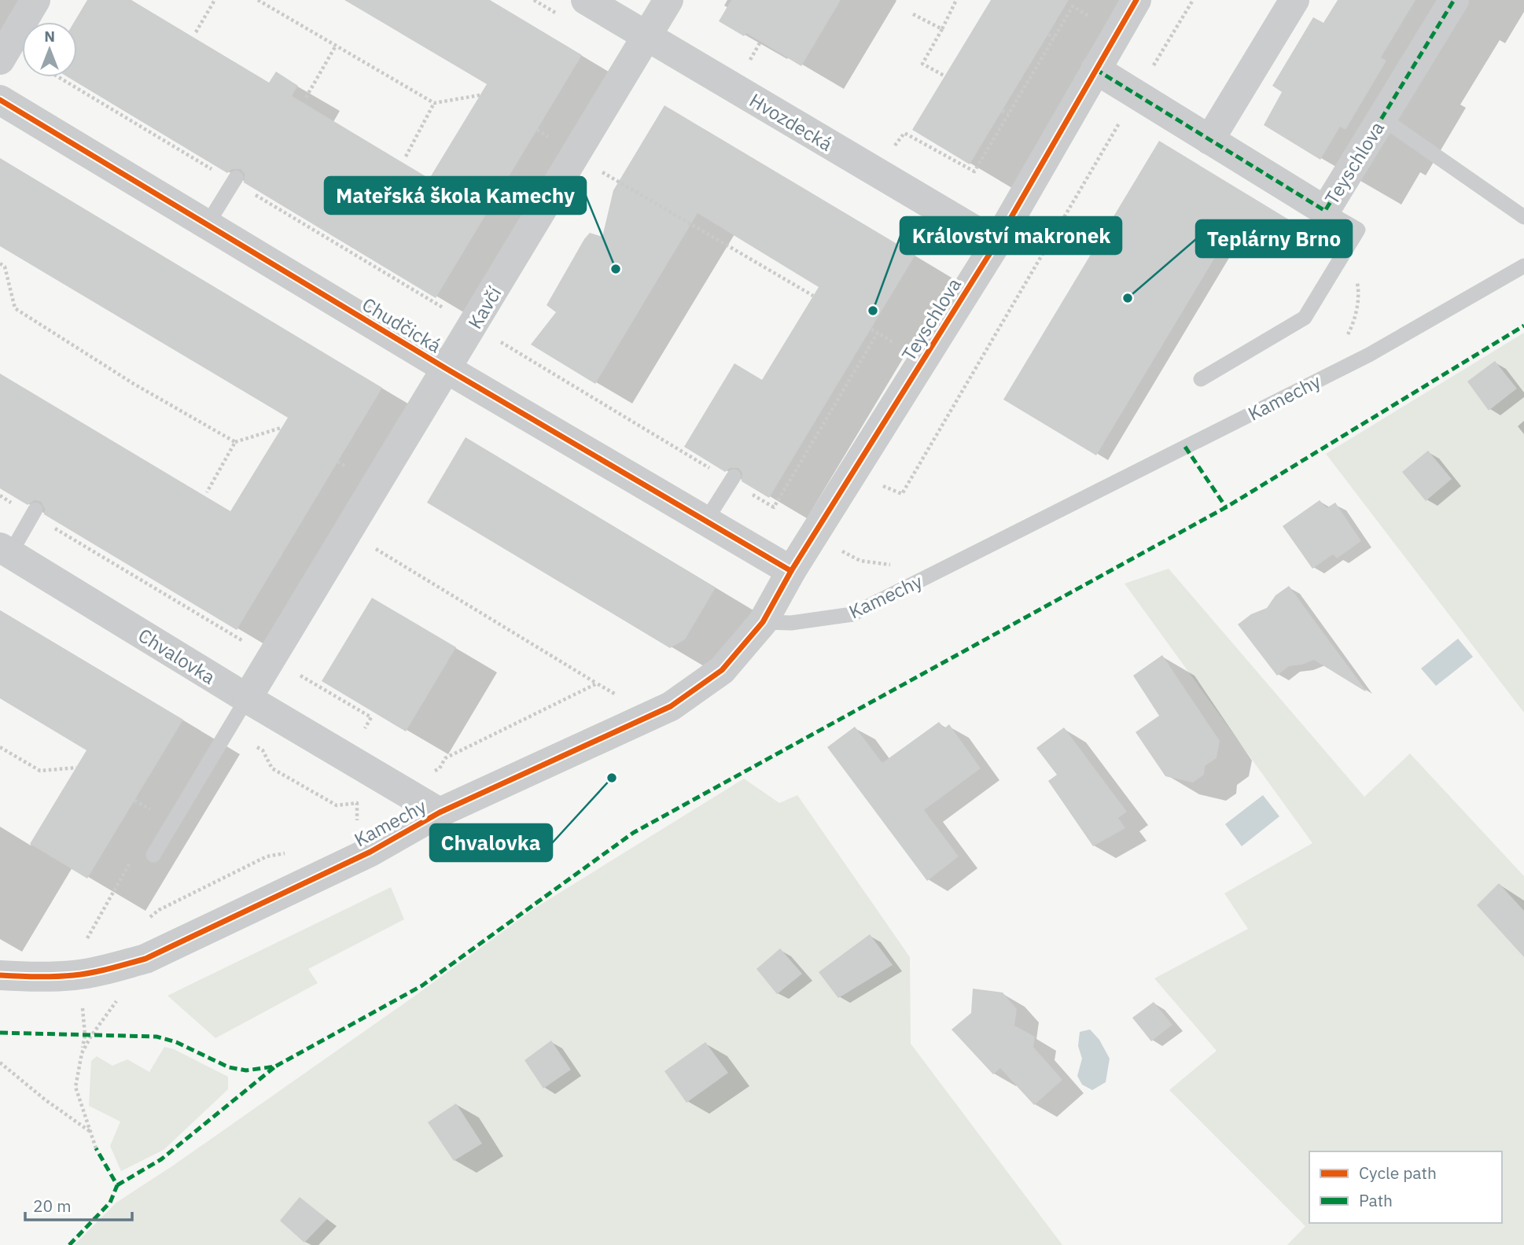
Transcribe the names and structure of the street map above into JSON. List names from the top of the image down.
{
  "streets": {
    "street": [
      "Hvozdecká",
      "Teyschlova",
      "Kavčí",
      "Chudčická",
      "Kamechy",
      "Chvalovka"
    ]
  },
  "crossings": [
    ["Hvozdecká", "Teyschlova"],
    ["Hvozdecká", "Kavčí"],
    ["Teyschlova", "Chudčická"],
    ["Teyschlova", "Kamechy"],
    ["Kavčí", "Chudčická"],
    ["Kavčí", "Chvalovka"],
    ["Kamechy", "Chvalovka"]
  ],
  "places": [
    "Mateřská škola Kamechy",
    "Teplárny Brno",
    "Království makronek",
    "Chvalovka"
  ],
  "legend": ["Cycle path", "Path"],
  "scale_bar": "20 m",
  "north": "top"
}
